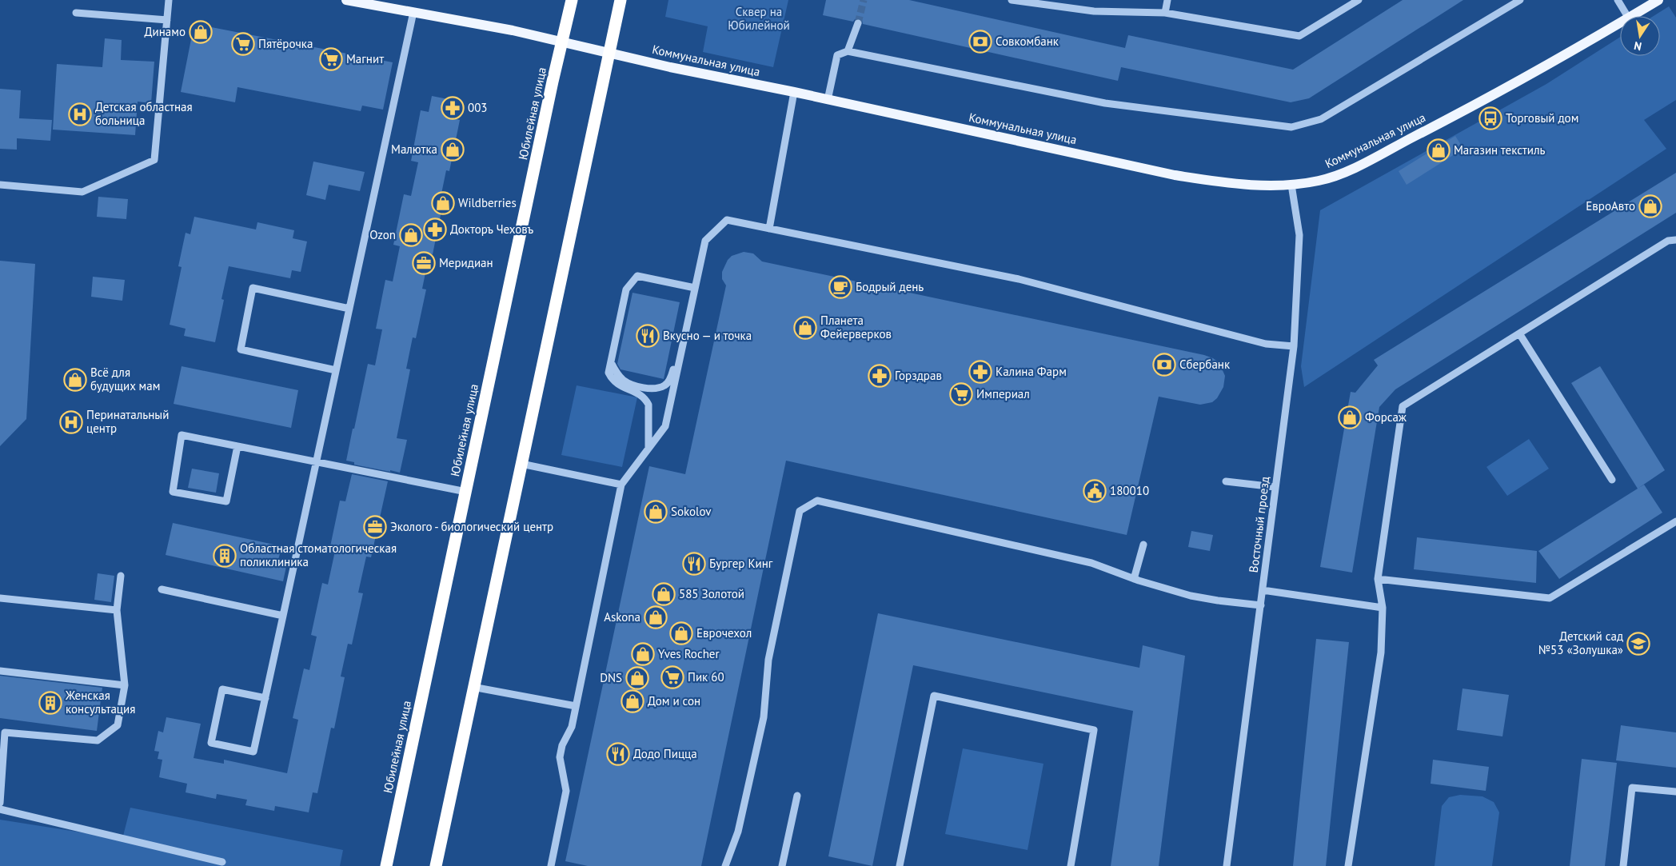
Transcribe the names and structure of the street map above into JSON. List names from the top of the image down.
{
  "streets": {
    "highway": ["Юбилейная улица"],
    "main road": ["Коммунальная улица"],
    "street": ["Восточный проезд"]
  },
  "crossings": [
    ["Коммунальная улица", "Юбилейная улица"],
    ["Коммунальная улица", "Восточный проезд"]
  ],
  "parks": ["Сквер на Юбилейной"],
  "places": {
    "shop": [
      "Динамо",
      "Малютка",
      "Магазин текстиль",
      "Wildberries",
      "ЕвроАвто",
      "Ozon",
      "Планета Фейерверков",
      "Всё для будущих мам",
      "Форсаж",
      "Sokolov",
      "585 Золотой",
      "Askona",
      "Еврочехол",
      "Yves Rocher",
      "DNS",
      "Дом и сон"
    ],
    "bank": ["Совкомбанк", "Сбербанк"],
    "supermarket": [
      "Пятёрочка",
      "Магнит",
      "Империал",
      "Пик 60"
    ],
    "pharmacy": [
      "003",
      "Докторъ Чеховъ",
      "Калина Фарм",
      "Горздрав"
    ],
    "hospital": ["Детская областная больница", "Перинатальный центр"],
    "bus stop": ["Торговый дом"],
    "office": ["Меридиан", "Эколого - биологический центр"],
    "cafe": ["Бодрый день"],
    "restaurant": ["Вкусно — и точка", "Бургер Кинг", "Додо Пицца"],
    "public building": ["180010"],
    "building": ["Областная стоматологическая поликлиника", "Женская консультация"],
    "school or university": ["Детский сад №53 «Золушка»"]
  },
  "north": "bottom"
}
